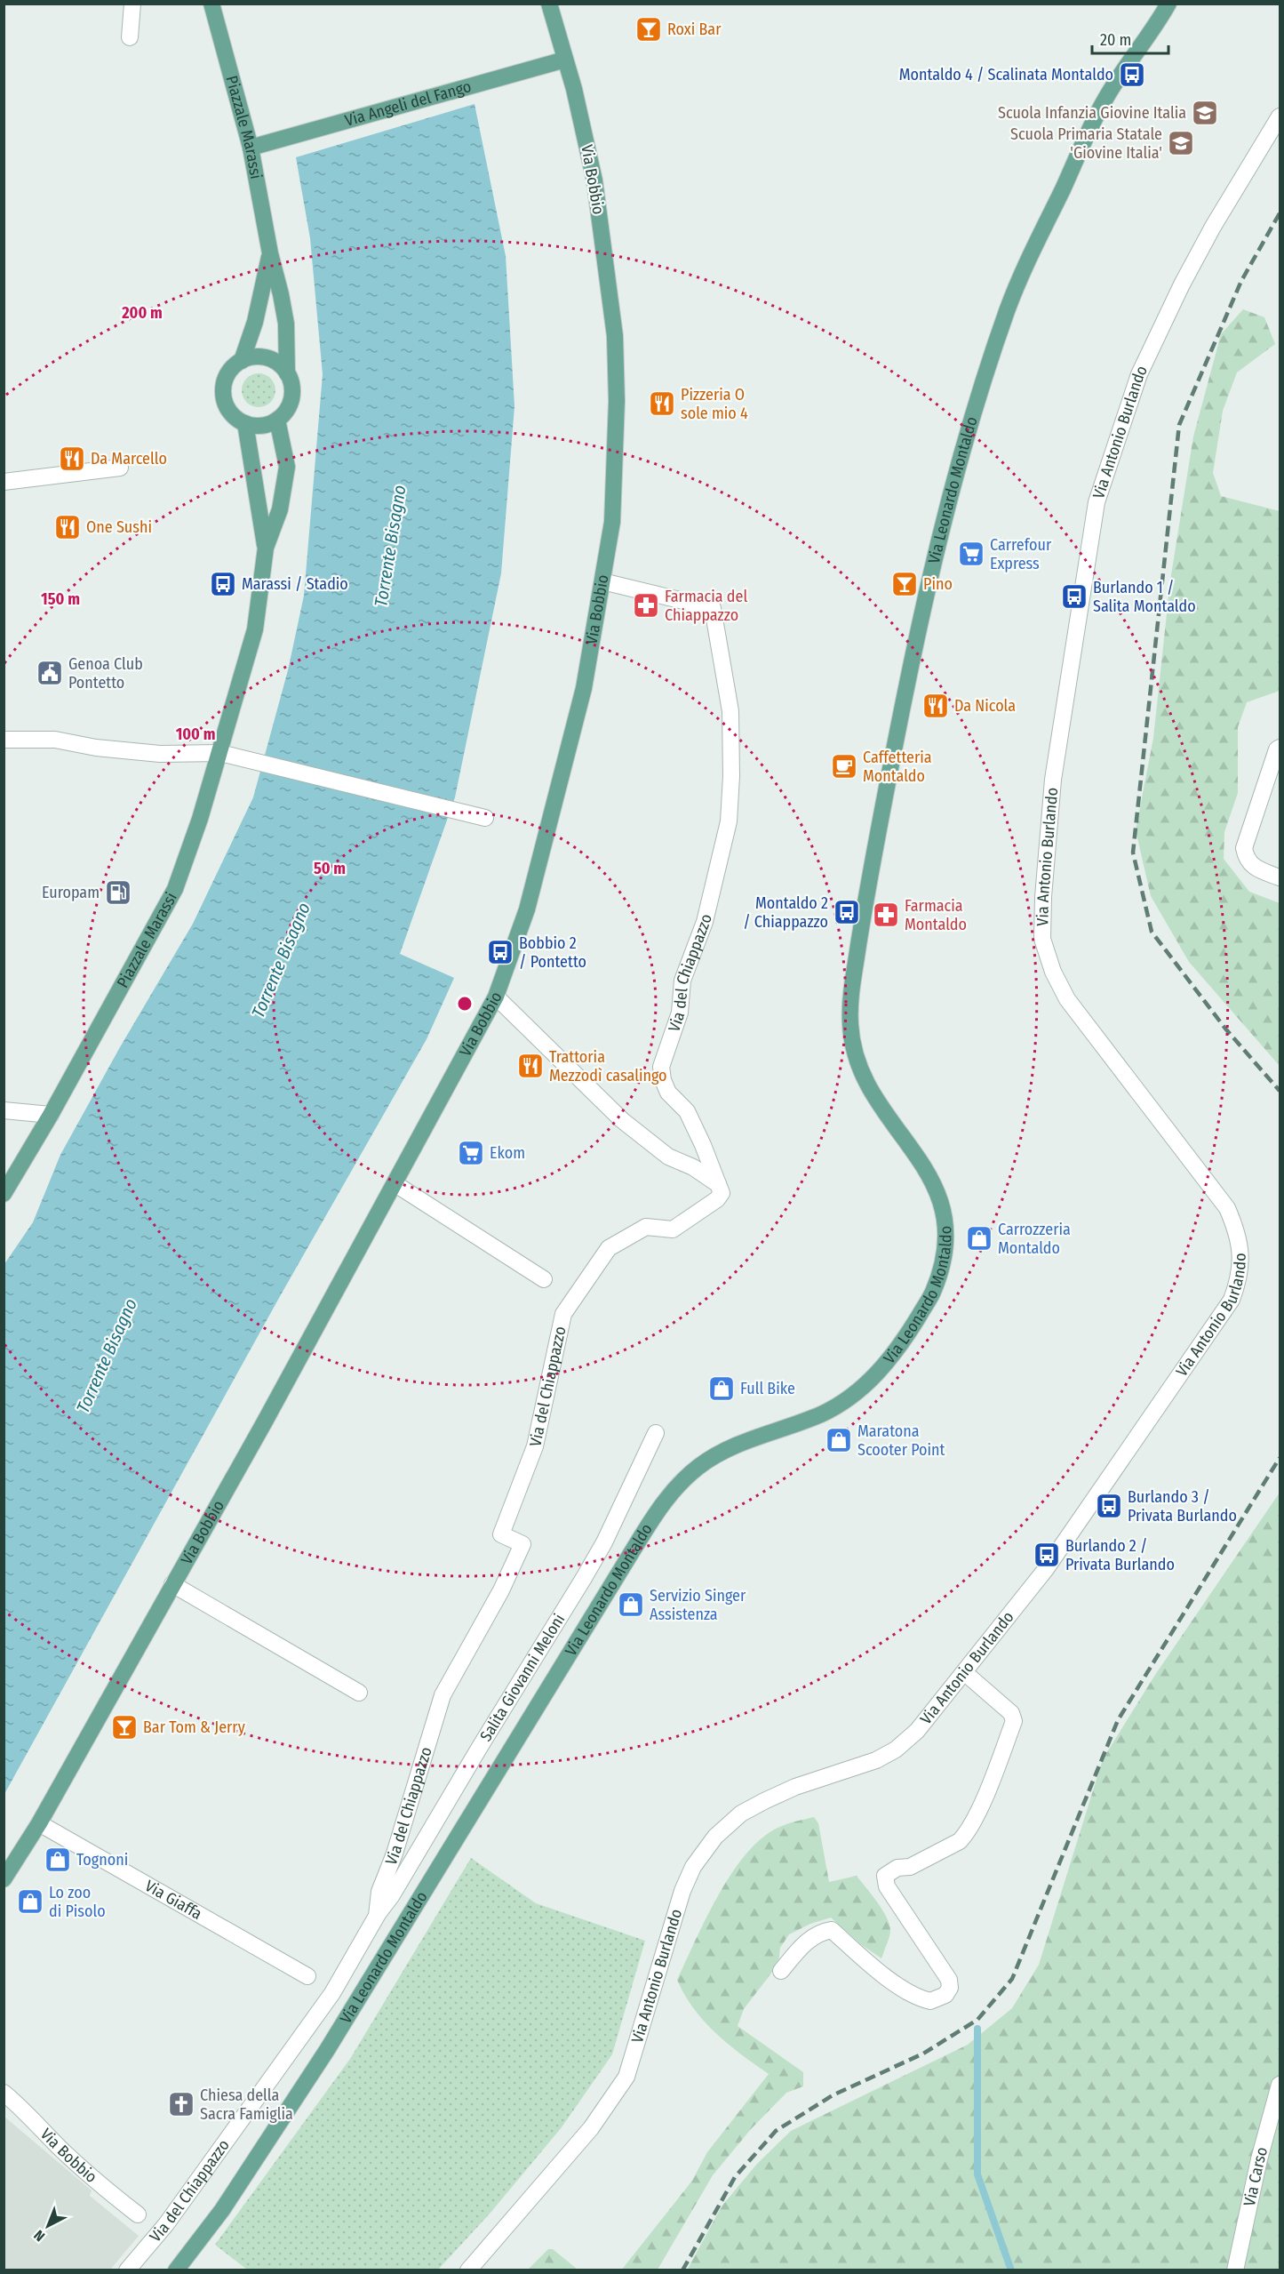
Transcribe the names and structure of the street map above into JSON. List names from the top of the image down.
{
  "streets": {
    "main road": [
      "Via Angeli del Fango",
      "Piazzale Marassi",
      "Via Bobbio",
      "Via Leonardo Montaldo"
    ],
    "street": [
      "Via Antonio Burlando",
      "Via del Chiappazzo",
      "Salita Giovanni Meloni",
      "Via Giaffa",
      "Via Carso"
    ]
  },
  "crossings": [
    ["Via Angeli del Fango", "Piazzale Marassi"],
    ["Via Angeli del Fango", "Via Bobbio"],
    ["Via Bobbio", "Via del Chiappazzo"],
    ["Via Bobbio", "Via Giaffa"],
    ["Via del Chiappazzo", "Salita Giovanni Meloni"]
  ],
  "water": ["Torrente Bisagno"],
  "places": {
    "bar": ["Roxi Bar", "Pino", "Bar Tom & Jerry"],
    "bus stop": [
      "Montaldo 4 / Scalinata Montaldo",
      "Marassi / Stadio",
      "Burlando 1 / Salita Montaldo",
      "Montaldo 2 / Chiappazzo",
      "Bobbio 2 / Pontetto",
      "Burlando 3 / Privata Burlando",
      "Burlando 2 / Privata Burlando"
    ],
    "school or university": ["Scuola Infanzia Giovine Italia", "Scuola Primaria Statale 'Giovine Italia'"],
    "restaurant": [
      "Pizzeria O sole mio 4",
      "Da Marcello",
      "One Sushi",
      "Da Nicola",
      "Trattoria Mezzodì casalingo"
    ],
    "supermarket": ["Carrefour Express", "Ekom"],
    "pharmacy": ["Farmacia del Chiappazzo", "Farmacia Montaldo"],
    "public building": ["Genoa Club Pontetto"],
    "cafe": ["Caffetteria Montaldo"],
    "fuel station": ["Europam"],
    "shop": [
      "Carrozzeria Montaldo",
      "Full Bike",
      "Maratona Scooter Point",
      "Servizio Singer Assistenza",
      "Tognoni",
      "Lo zoo di Pisolo"
    ],
    "church": ["Chiesa della Sacra Famiglia"]
  },
  "scale_bar": "20 m",
  "north": "bottom left",
  "rings": [
    "200 m",
    "150 m",
    "100 m",
    "50 m"
  ]
}
